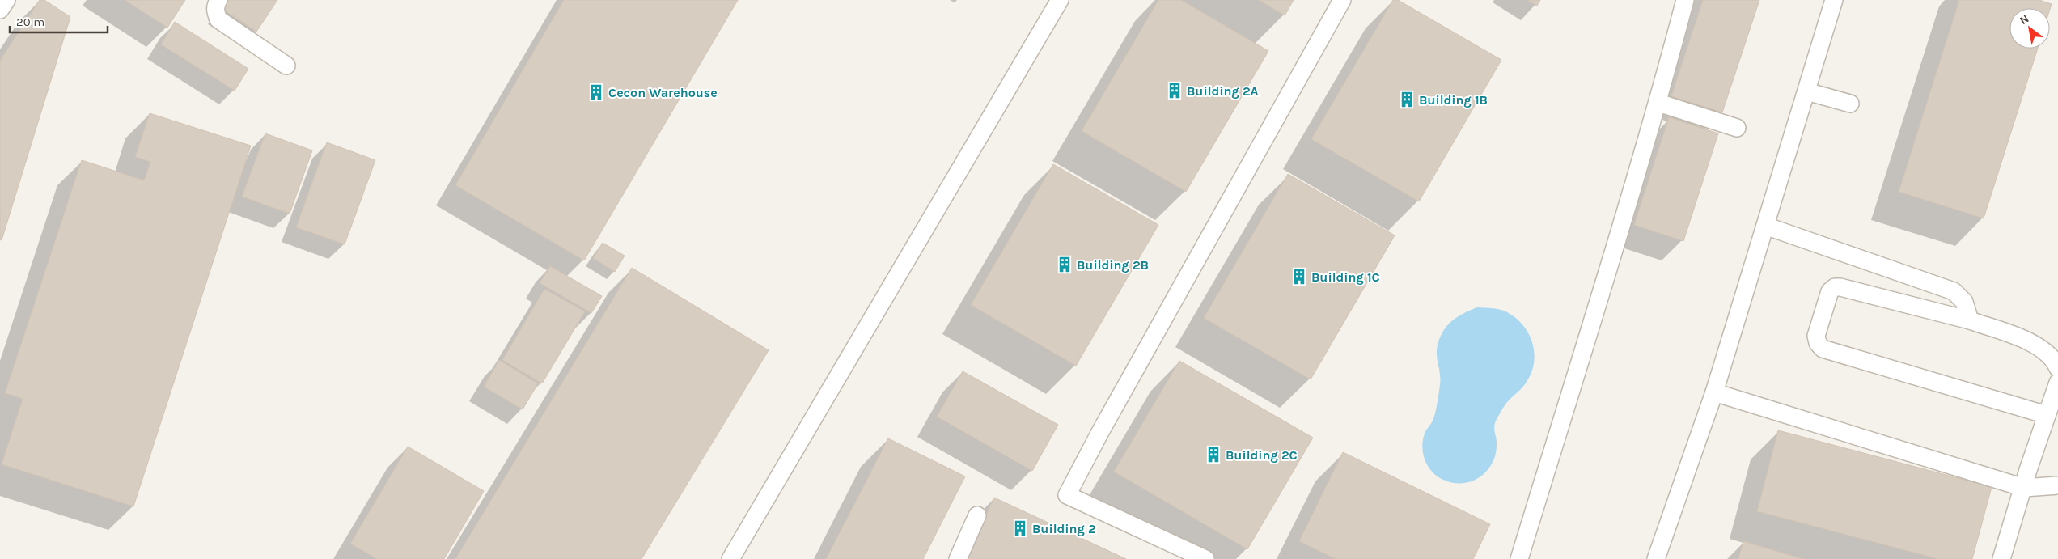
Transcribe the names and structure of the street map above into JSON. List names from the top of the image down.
{
  "places": {
    "building": [
      "Building 2A",
      "Cecon Warehouse",
      "Building 1B",
      "Building 2B",
      "Building 1C",
      "Building 2C",
      "Building 2"
    ]
  },
  "scale_bar": "20 m",
  "north": "top left"
}
